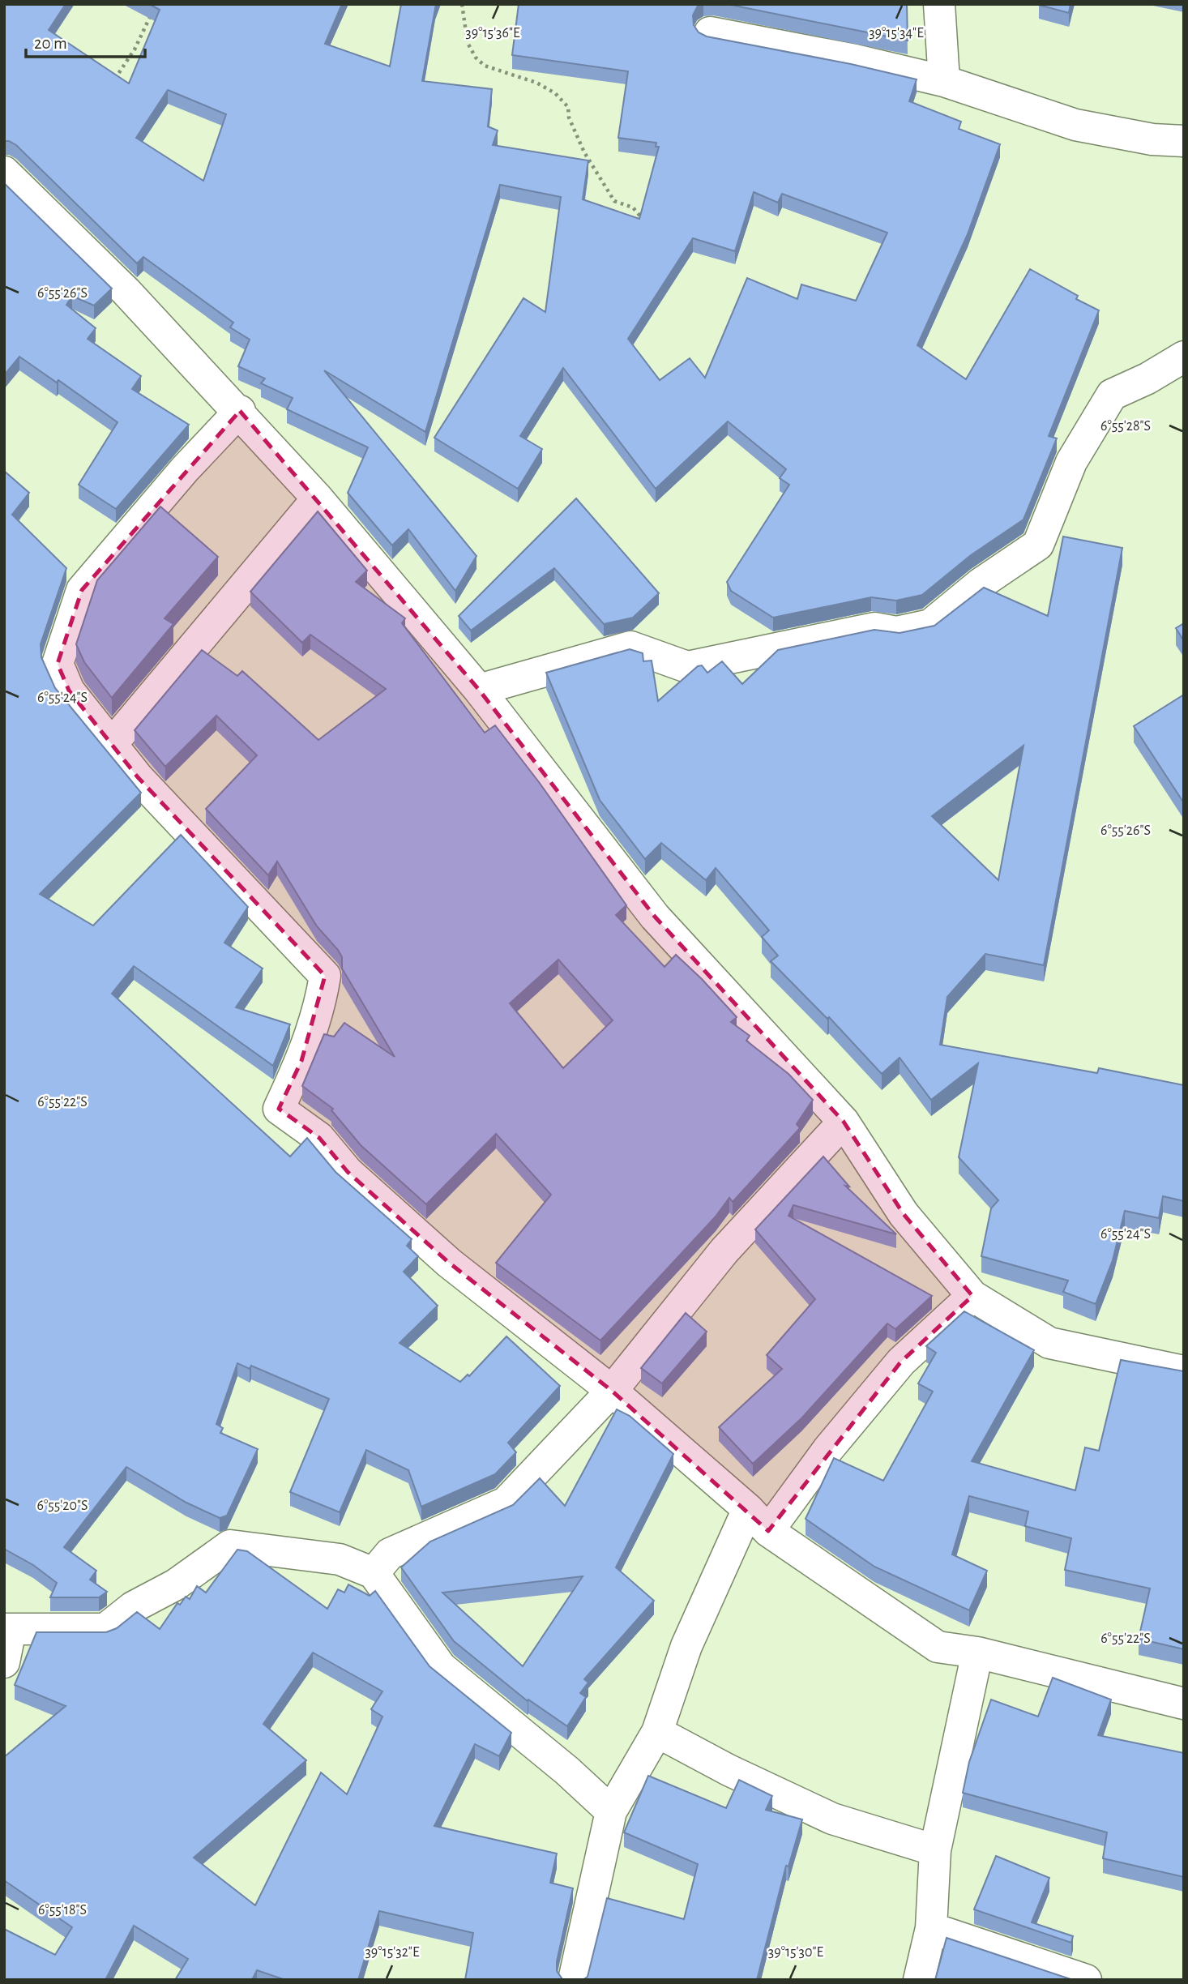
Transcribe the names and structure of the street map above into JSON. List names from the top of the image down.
{
  "scale_bar": "20 m",
  "coordinates": [
    "39°15'36\"E",
    "39°15'34\"E",
    "6°55'26\"S",
    "6°55'28\"S",
    "6°55'24\"S",
    "6°55'22\"S",
    "6°55'20\"S",
    "6°55'18\"S",
    "39°15'32\"E",
    "39°15'30\"E"
  ]
}
